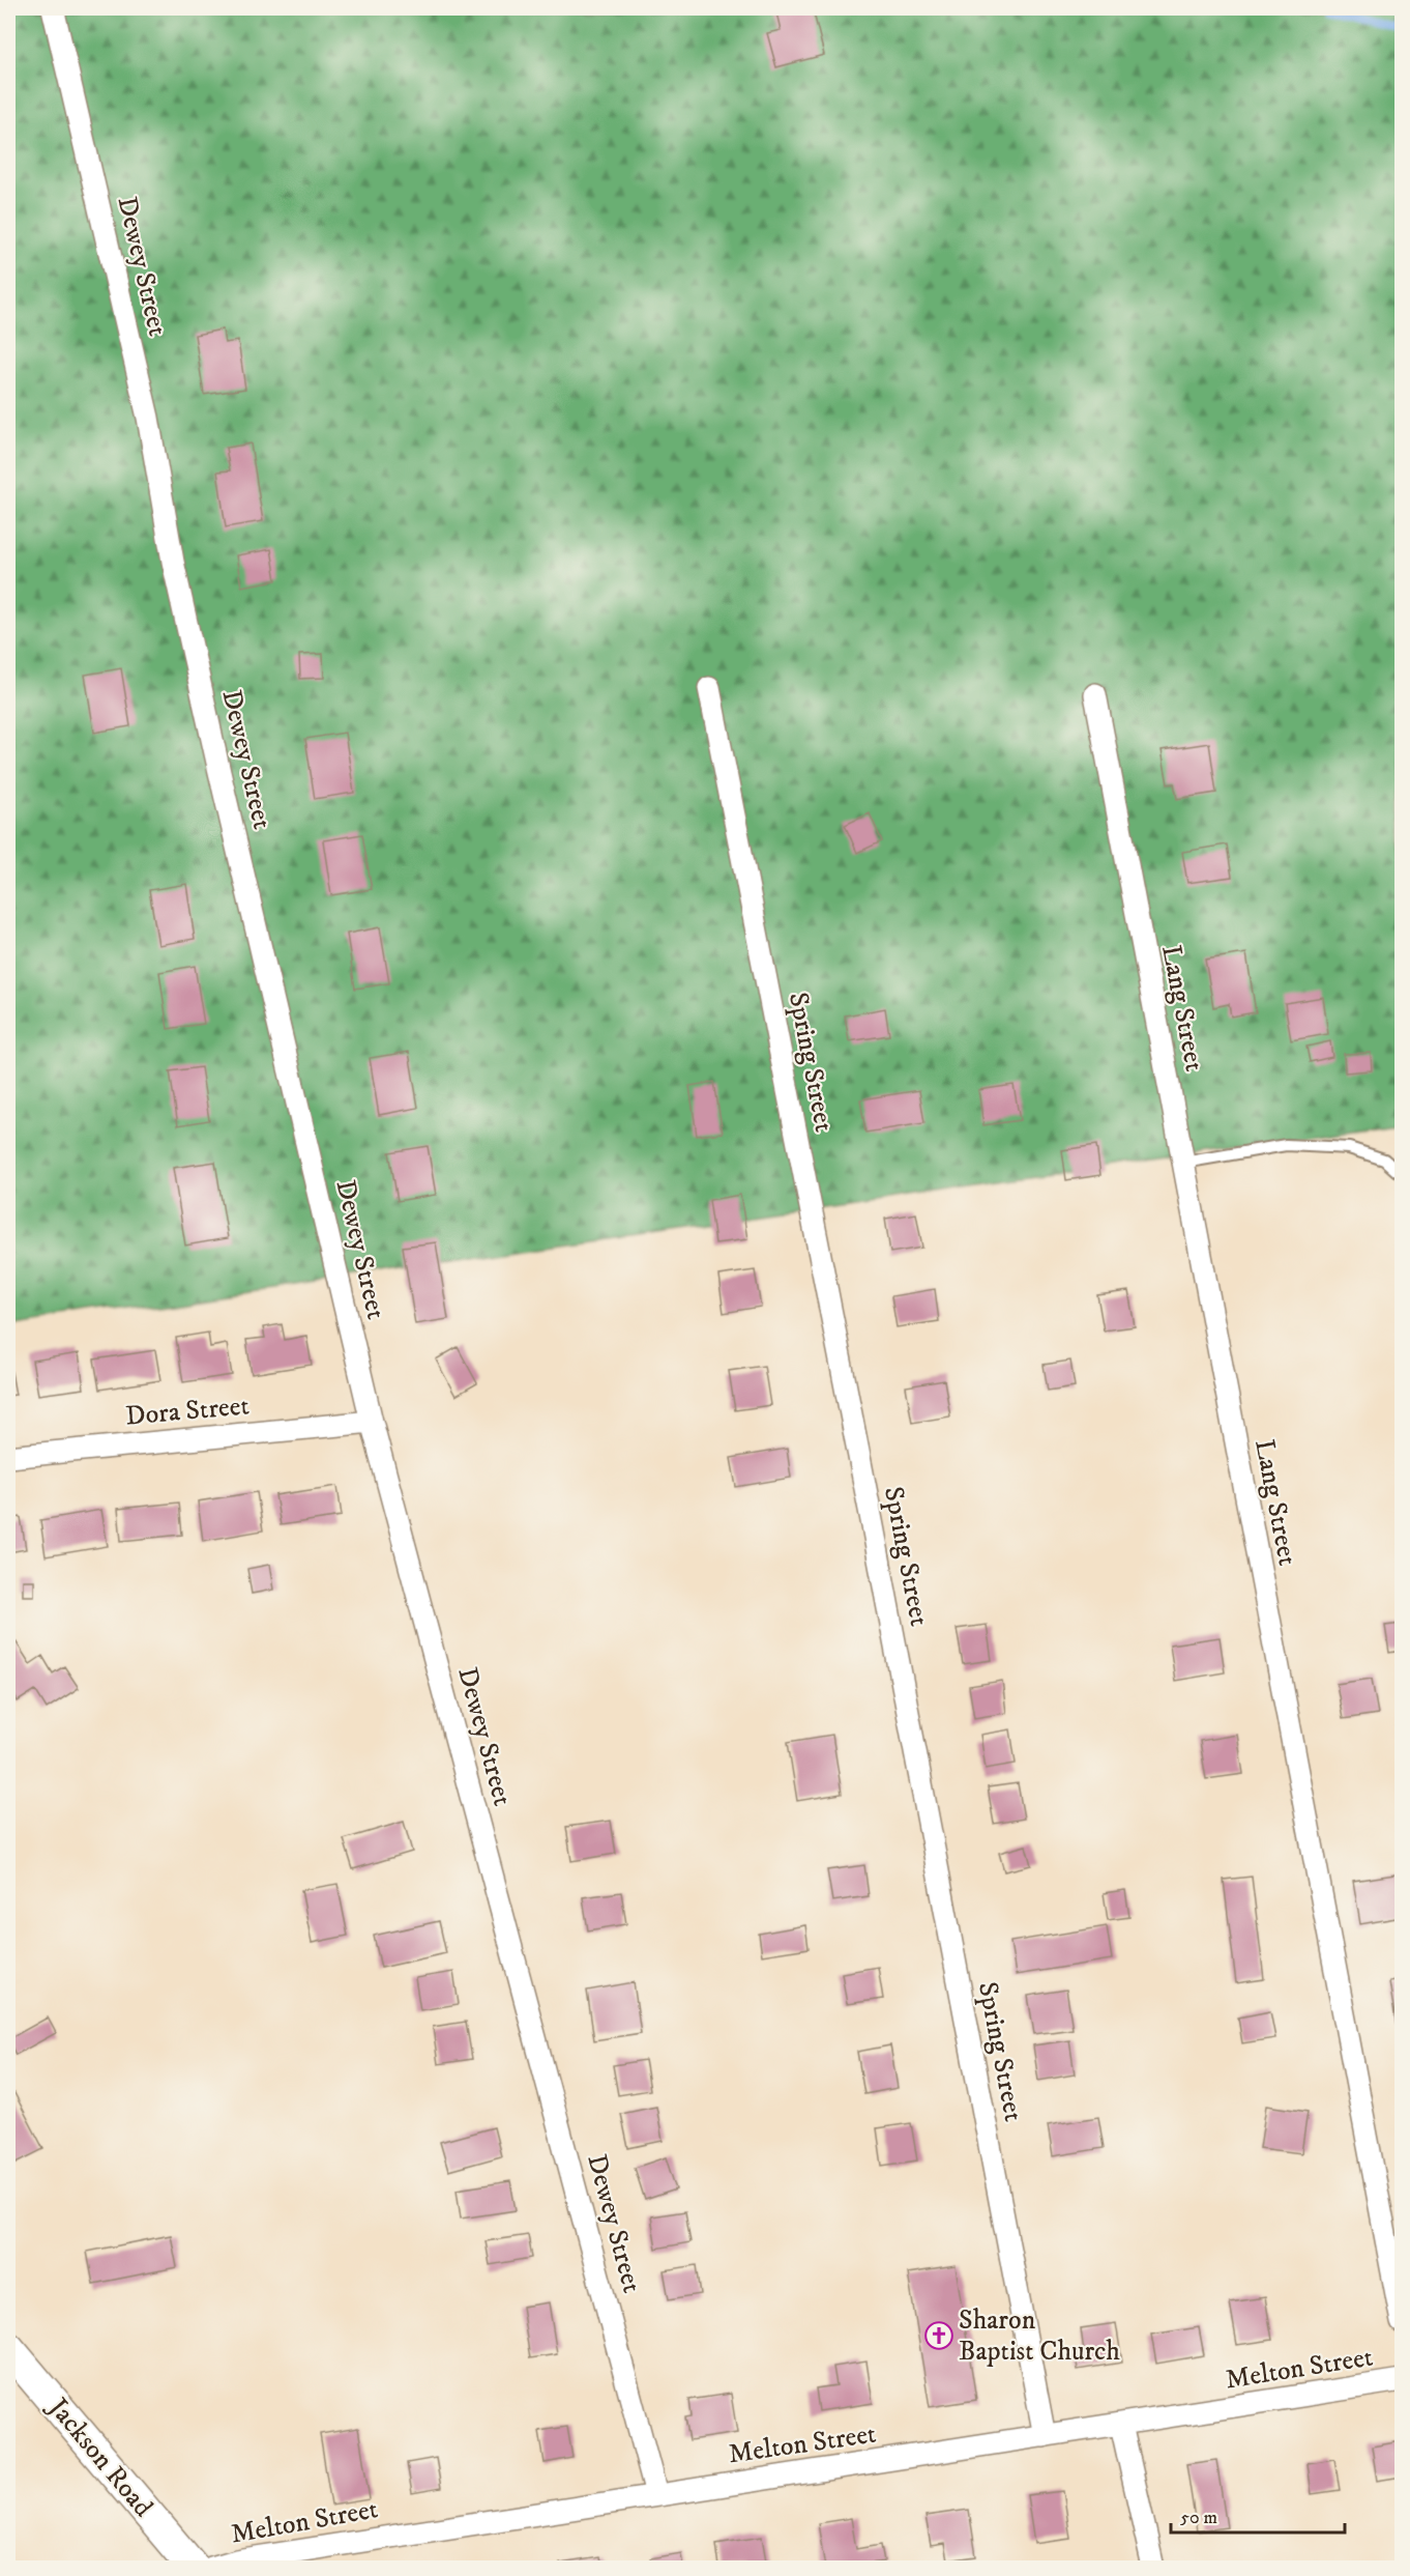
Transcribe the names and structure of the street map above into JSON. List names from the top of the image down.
{
  "streets": {
    "main road": ["Jackson Road"],
    "street": [
      "Dewey Street",
      "Lang Street",
      "Spring Street",
      "Dora Street",
      "Melton Street"
    ]
  },
  "crossings": [
    ["Dewey Street", "Dora Street"],
    ["Dewey Street", "Melton Street"],
    ["Spring Street", "Melton Street"]
  ],
  "places": {
    "church": ["Sharon Baptist Church"]
  },
  "scale_bar": "50 m"
}
